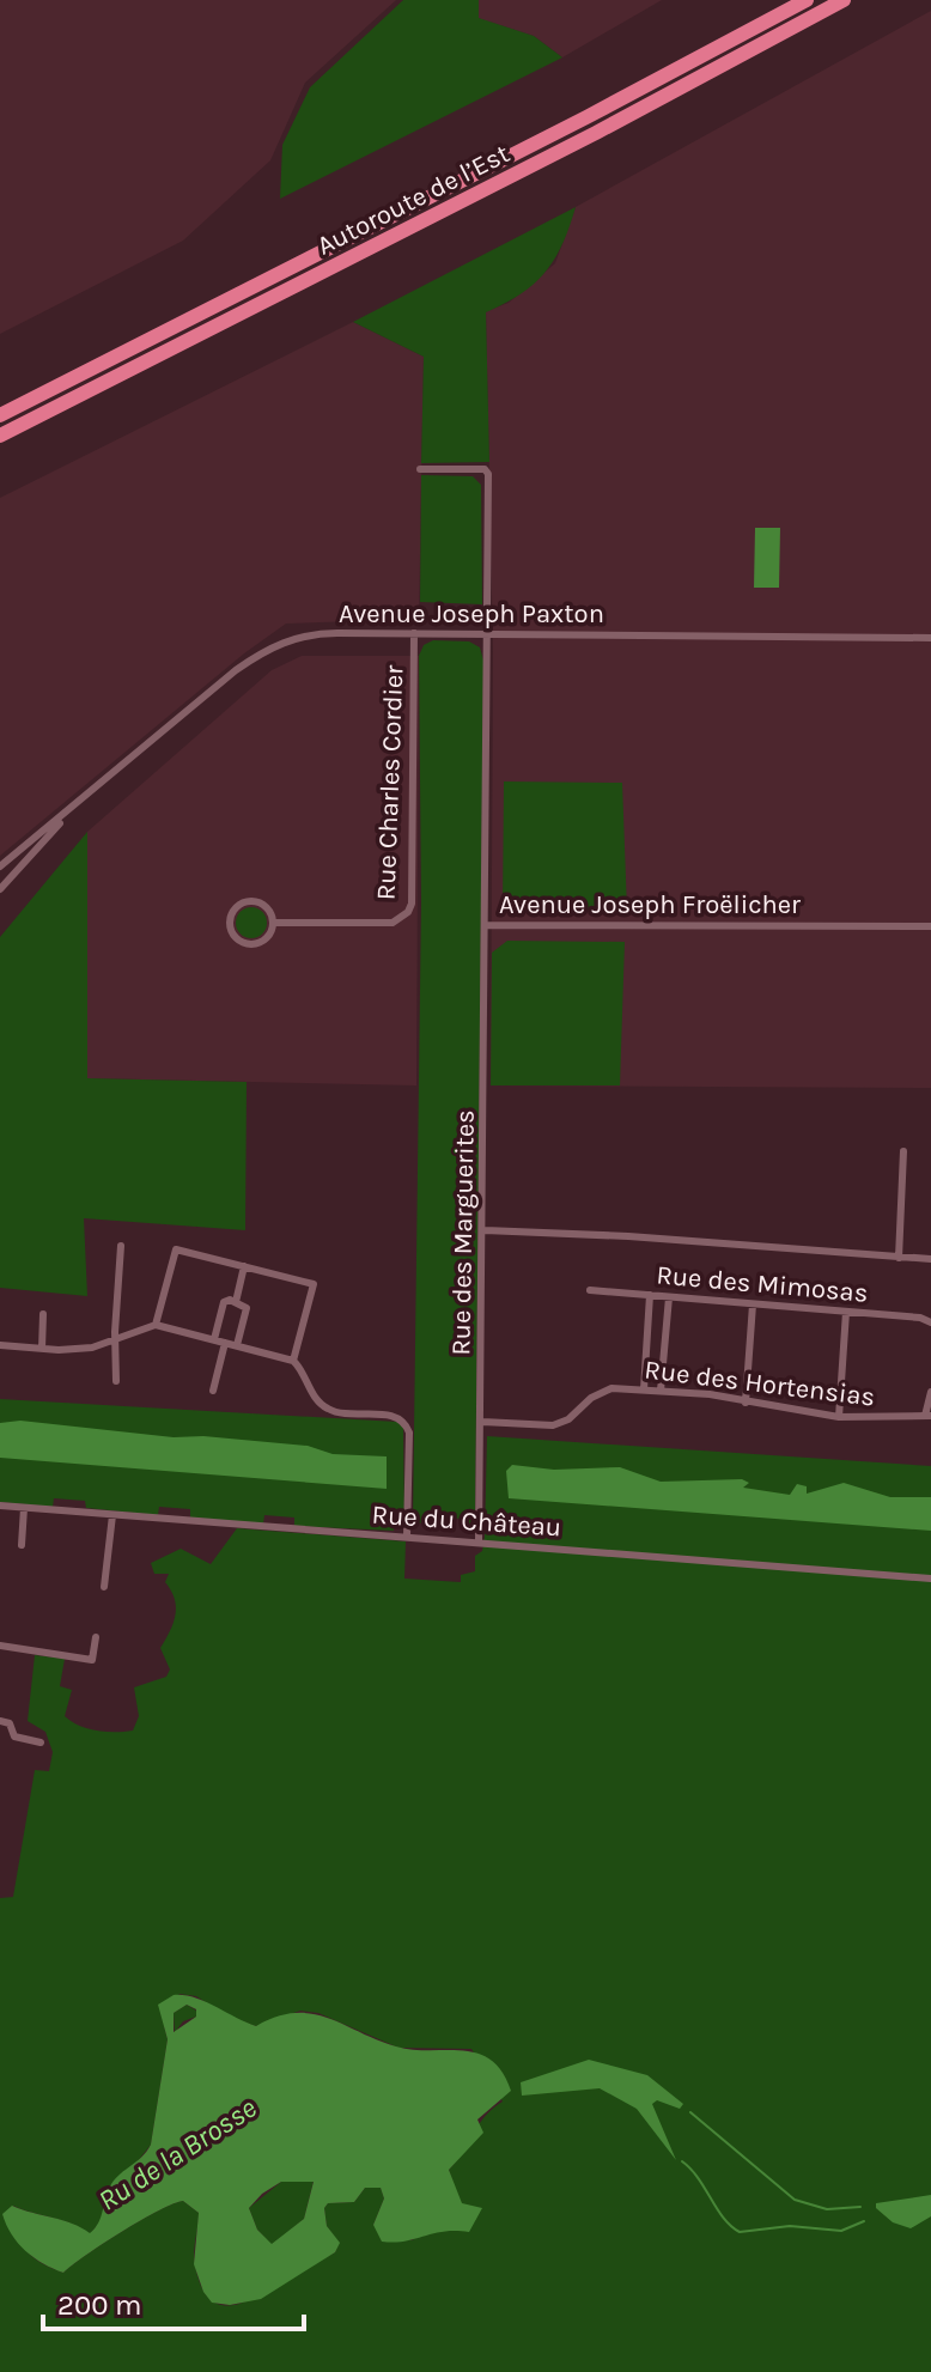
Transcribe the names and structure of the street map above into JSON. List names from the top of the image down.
{
  "streets": {
    "highway": ["Autoroute de l’Est"],
    "street": [
      "Avenue Joseph Paxton",
      "Rue Charles Cordier",
      "Avenue Joseph Froëlicher",
      "Rue des Marguerites",
      "Rue des Mimosas",
      "Rue des Hortensias",
      "Rue du Château"
    ]
  },
  "crossings": [
    ["Avenue Joseph Paxton", "Rue Charles Cordier"],
    ["Avenue Joseph Paxton", "Avenue Joseph Froëlicher"],
    ["Avenue Joseph Froëlicher", "Rue des Marguerites"],
    ["Rue des Marguerites", "Rue des Hortensias"],
    ["Rue des Marguerites", "Rue du Château"]
  ],
  "water": ["Ru de la Brosse"],
  "scale_bar": "200 m"
}
